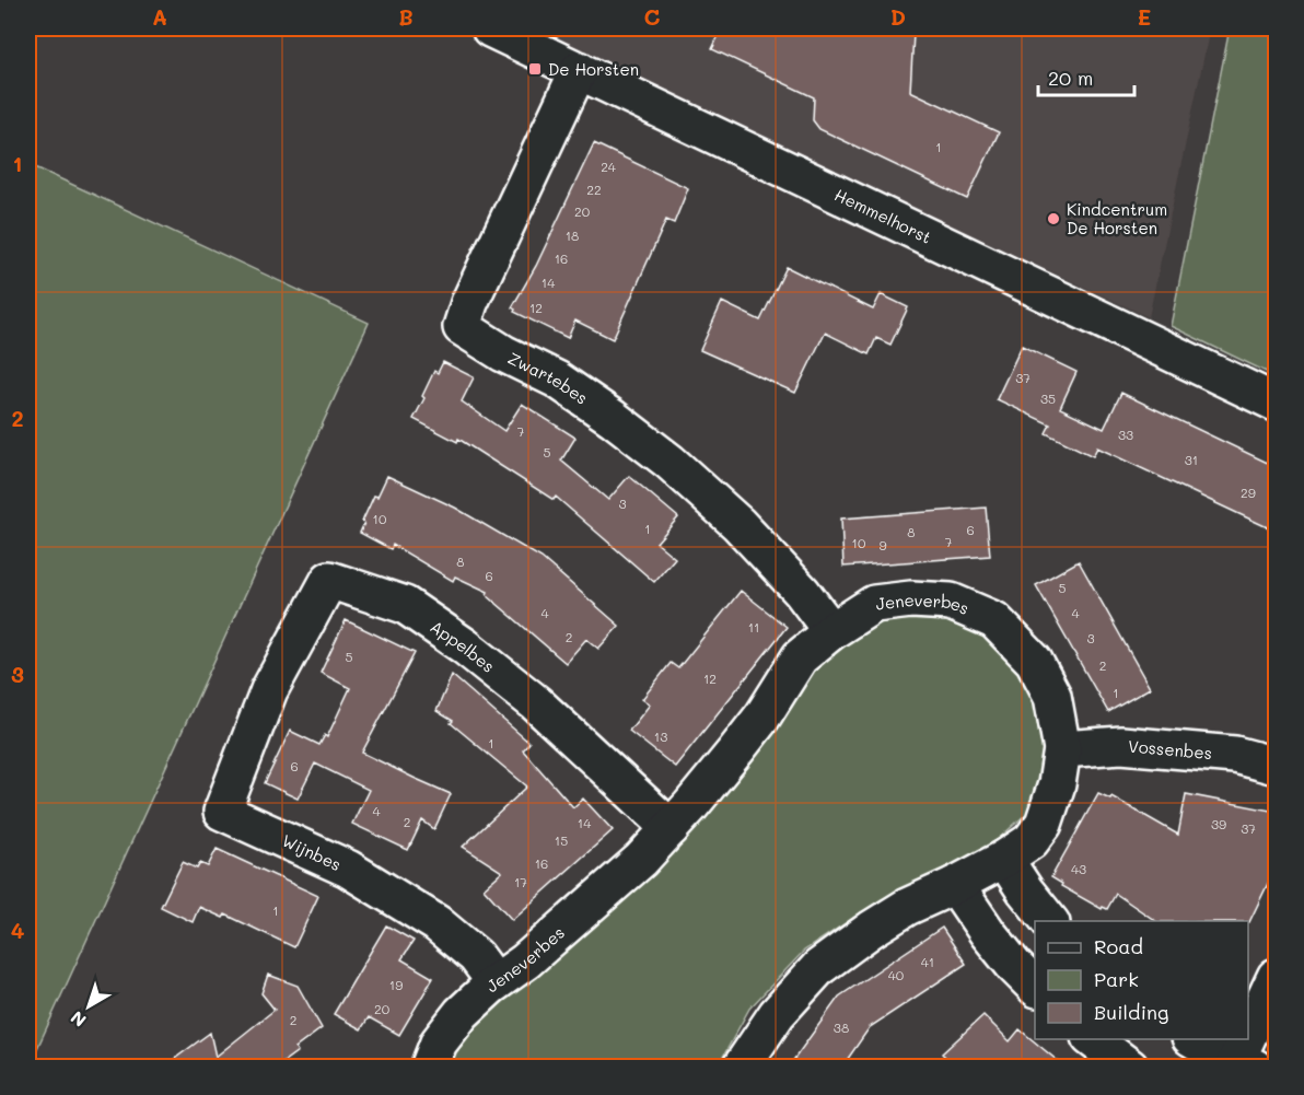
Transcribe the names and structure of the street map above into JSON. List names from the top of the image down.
{
  "streets": {
    "street": [
      "Hemmelhorst",
      "Zwartebes",
      "Jeneverbes",
      "Appelbes",
      "Vossenbes",
      "Wijnbes"
    ]
  },
  "crossings": [
    ["Hemmelhorst", "Zwartebes"],
    ["Zwartebes", "Jeneverbes"],
    ["Jeneverbes", "Appelbes"],
    ["Jeneverbes", "Vossenbes"],
    ["Jeneverbes", "Wijnbes"],
    ["Appelbes", "Wijnbes"]
  ],
  "places": {
    "transit": ["De Horsten"],
    "other": ["Kindcentrum De Horsten"]
  },
  "house_numbers": [
    "1",
    "24",
    "22",
    "20",
    "18",
    "16",
    "14",
    "12",
    "37",
    "35",
    "7",
    "33",
    "5",
    "31",
    "29",
    "3",
    "10",
    "1",
    "6",
    "8",
    "7",
    "10",
    "9",
    "8",
    "6",
    "5",
    "4",
    "4",
    "11",
    "2",
    "3",
    "5",
    "2",
    "12",
    "1",
    "13",
    "1",
    "6",
    "4",
    "2",
    "14",
    "39",
    "37",
    "15",
    "16",
    "43",
    "17",
    "1",
    "41",
    "40",
    "19",
    "20",
    "2",
    "38"
  ],
  "legend": ["Road", "Park", "Building"],
  "scale_bar": "20 m",
  "north": "bottom left",
  "grid": {
    "columns": [
      "A",
      "B",
      "C",
      "D",
      "E"
    ],
    "rows": [
      "1",
      "2",
      "3",
      "4"
    ]
  }
}
